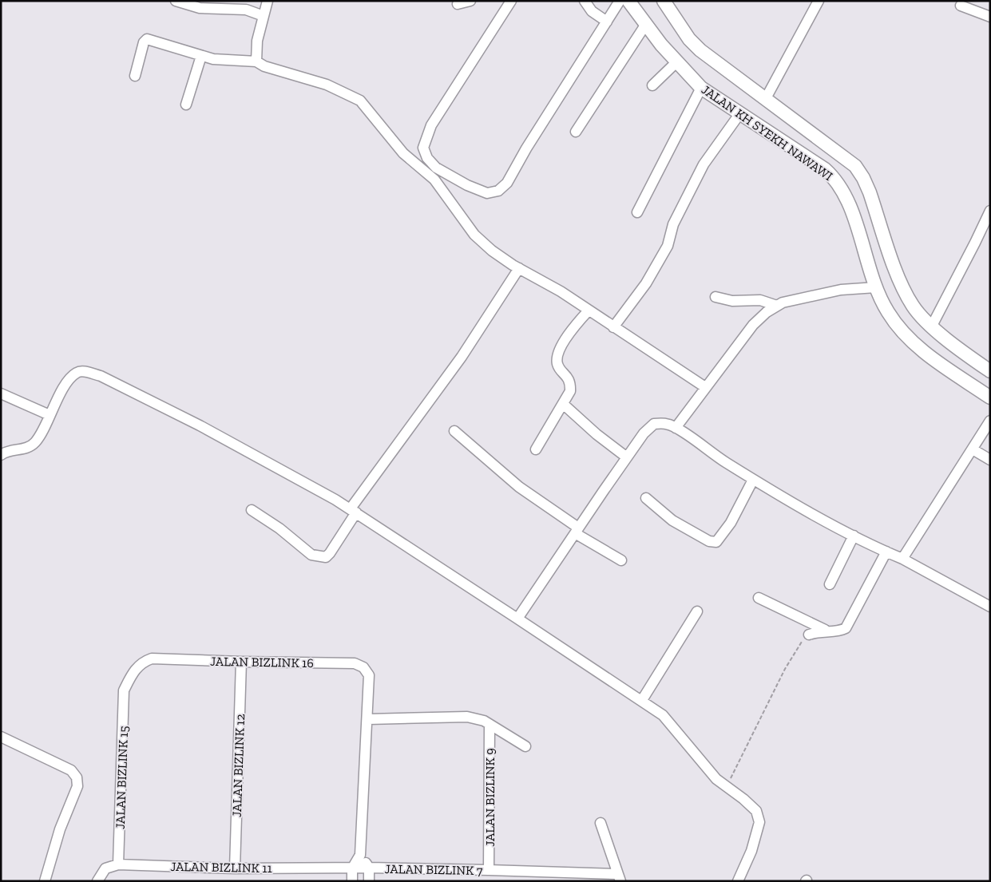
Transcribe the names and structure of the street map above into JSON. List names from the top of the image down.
{
  "streets": {
    "main road": ["JALAN KH SYEKH NAWAWI"],
    "street": [
      "JALAN BIZLINK 16",
      "JALAN BIZLINK 12",
      "JALAN BIZLINK 15",
      "JALAN BIZLINK 9",
      "JALAN BIZLINK 11",
      "JALAN BIZLINK 7"
    ]
  },
  "crossings": [
    ["JALAN BIZLINK 16", "JALAN BIZLINK 12"],
    ["JALAN BIZLINK 16", "JALAN BIZLINK 15"],
    ["JALAN BIZLINK 12", "JALAN BIZLINK 11"],
    ["JALAN BIZLINK 15", "JALAN BIZLINK 11"],
    ["JALAN BIZLINK 9", "JALAN BIZLINK 7"],
    ["JALAN BIZLINK 11", "JALAN BIZLINK 7"]
  ]
}
